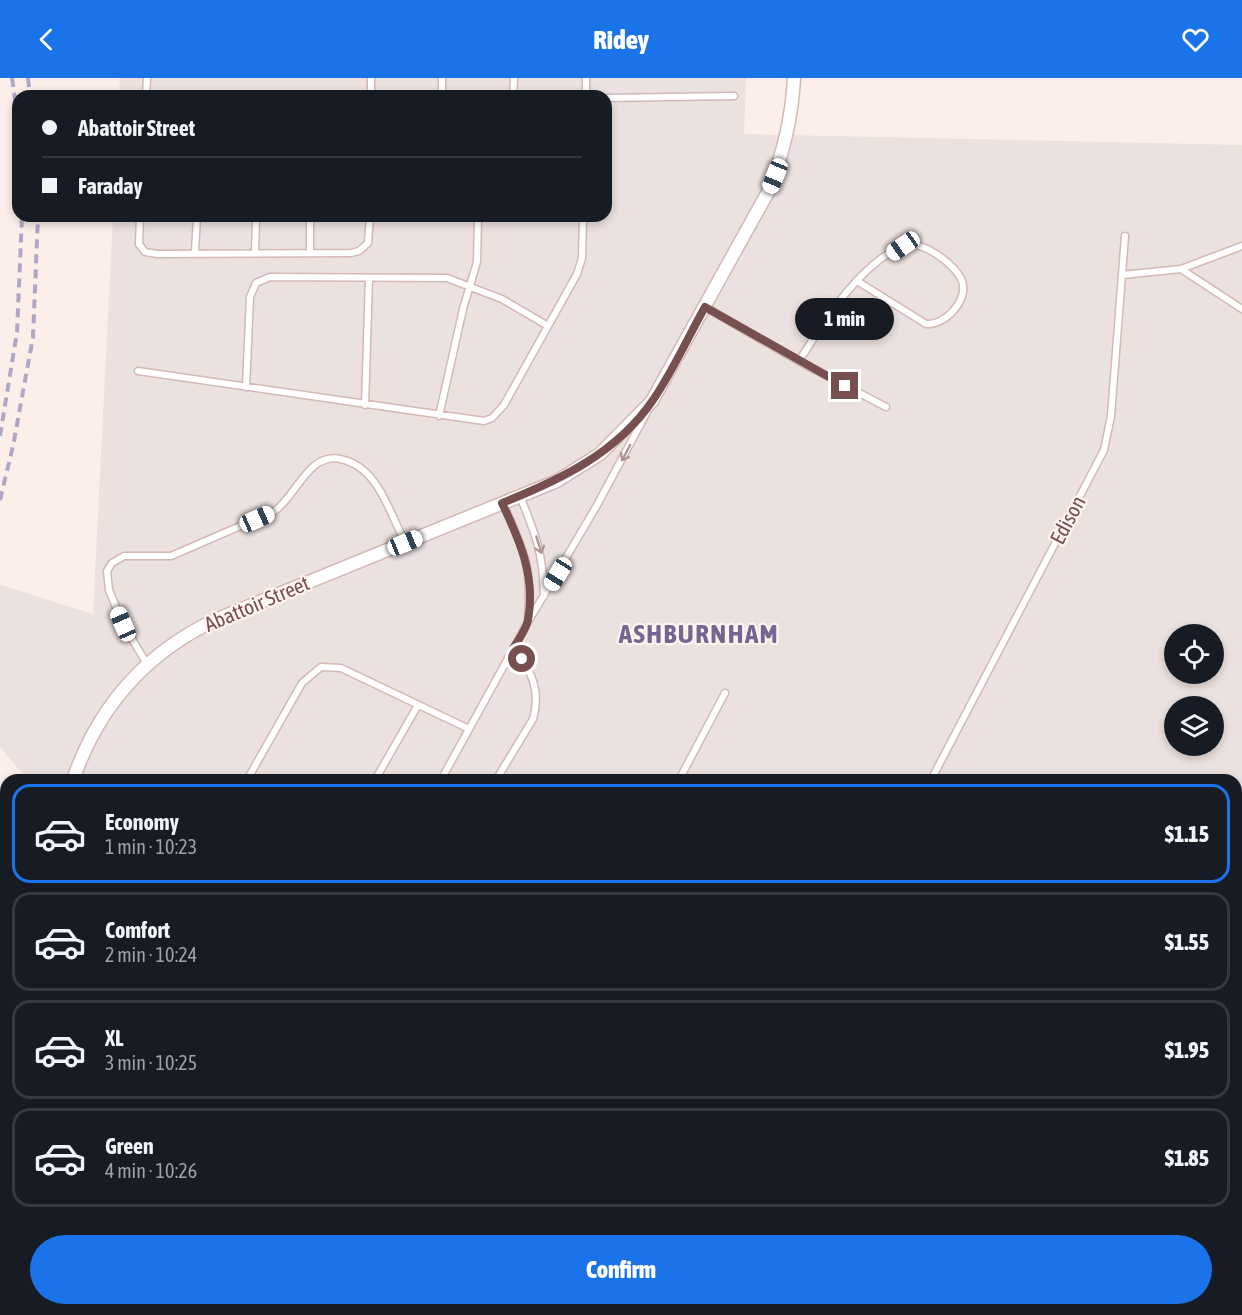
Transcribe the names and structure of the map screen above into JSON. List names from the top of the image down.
{
  "streets": {
    "street": ["Abattoir Street"],
    "lane": ["Edison"]
  },
  "districts": ["ASHBURNHAM"],
  "page": {
    "header": "Ridey",
    "banner": ["Abattoir Street", "Faraday"],
    "bubble": "1 min",
    "list": [
      {
        "name": "Economy",
        "note": "1 min · 10:23",
        "value": "$1.15"
      },
      {
        "name": "Comfort",
        "note": "2 min · 10:24",
        "value": "$1.55"
      },
      {
        "name": "XL",
        "note": "3 min · 10:25",
        "value": "$1.95"
      },
      {
        "name": "Green",
        "note": "4 min · 10:26",
        "value": "$1.85"
      }
    ],
    "buttons": "Confirm"
  }
}
